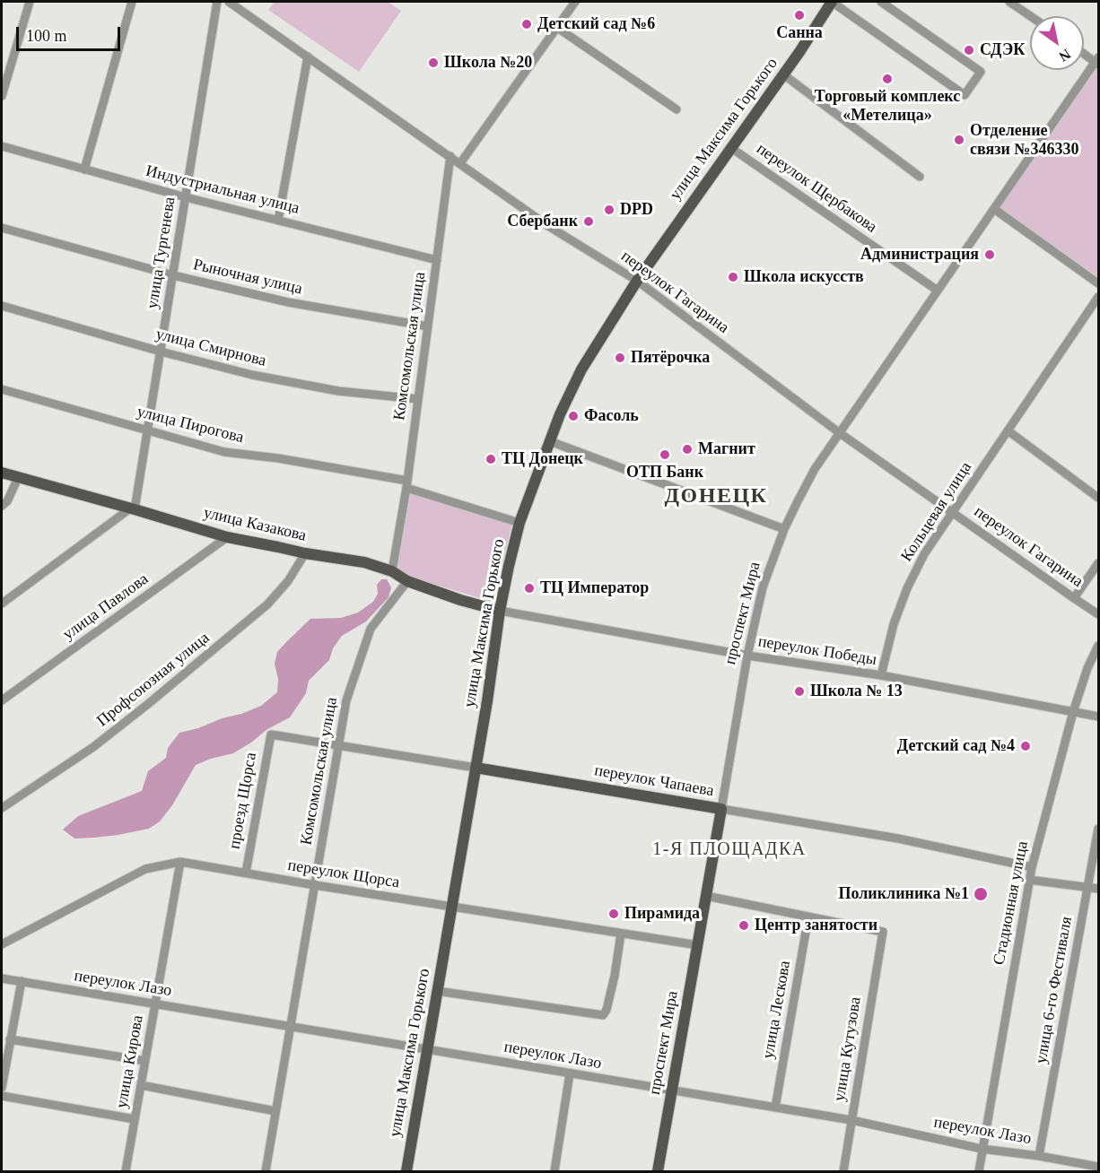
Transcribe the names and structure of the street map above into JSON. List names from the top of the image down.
{
  "streets": {
    "main road": [
      "улица Максима Горького",
      "улица Казакова",
      "проспект Мира",
      "переулок Чапаева"
    ],
    "street": [
      "переулок Щербакова",
      "Индустриальная улица",
      "улица Тургенева",
      "Рыночная улица",
      "переулок Гагарина",
      "Комсомольская улица",
      "улица Смирнова",
      "улица Пирогова",
      "Кольцевая улица",
      "улица Павлова",
      "переулок Победы",
      "Профсоюзная улица",
      "проезд Щорса",
      "переулок Щорса",
      "Стадионная улица",
      "переулок Лазо",
      "улица 6-го Фестиваля",
      "улица Лескова",
      "улица Кутузова",
      "улица Кирова"
    ]
  },
  "crossings": [
    ["улица Максима Горького", "переулок Щербакова"],
    ["улица Максима Горького", "переулок Гагарина"],
    ["улица Максима Горького", "улица Пирогова"],
    ["улица Максима Горького", "улица Казакова"],
    ["улица Максима Горького", "переулок Победы"],
    ["улица Максима Горького", "переулок Чапаева"],
    ["улица Максима Горького", "переулок Щорса"],
    ["улица Максима Горького", "переулок Лазо"],
    ["переулок Щербакова", "проспект Мира"],
    ["Индустриальная улица", "улица Тургенева"],
    ["Индустриальная улица", "Комсомольская улица"],
    ["улица Тургенева", "Рыночная улица"],
    ["улица Тургенева", "улица Смирнова"],
    ["улица Тургенева", "улица Пирогова"],
    ["улица Тургенева", "улица Казакова"],
    ["Рыночная улица", "Комсомольская улица"],
    ["переулок Гагарина", "Комсомольская улица"],
    ["переулок Гагарина", "Кольцевая улица"],
    ["переулок Гагарина", "проспект Мира"],
    ["Комсомольская улица", "улица Смирнова"],
    ["Комсомольская улица", "улица Пирогова"],
    ["Комсомольская улица", "улица Казакова"],
    ["Комсомольская улица", "переулок Чапаева"],
    ["Комсомольская улица", "переулок Щорса"],
    ["Комсомольская улица", "переулок Лазо"],
    ["Кольцевая улица", "переулок Победы"],
    ["улица Казакова", "улица Павлова"],
    ["улица Казакова", "переулок Победы"],
    ["улица Казакова", "Профсоюзная улица"],
    ["проспект Мира", "переулок Победы"],
    ["проспект Мира", "переулок Чапаева"],
    ["проспект Мира", "переулок Щорса"],
    ["проспект Мира", "переулок Лазо"],
    ["переулок Победы", "Стадионная улица"],
    ["переулок Чапаева", "проезд Щорса"],
    ["переулок Чапаева", "Стадионная улица"],
    ["проезд Щорса", "переулок Щорса"],
    ["переулок Щорса", "улица Кирова"],
    ["Стадионная улица", "переулок Лазо"],
    ["переулок Лазо", "улица 6-го Фестиваля"],
    ["переулок Лазо", "улица Лескова"],
    ["переулок Лазо", "улица Кутузова"],
    ["переулок Лазо", "улица Кирова"],
    ["улица Лескова", "улица Кутузова"]
  ],
  "districts": ["ДОНЕЦК", "1-Я ПЛОЩАДКА"],
  "places": [
    "Санна",
    "Детский сад №6",
    "СДЭК",
    "Школа №20",
    "Торговый комплекс «Метелица»",
    "Отделение связи №346330",
    "DPD",
    "Сбербанк",
    "Администрация",
    "Школа искусств",
    "Пятёрочка",
    "Фасоль",
    "Магнит",
    "ОТП Банк",
    "ТЦ Донецк",
    "ТЦ Император",
    "Школа № 13",
    "Детский сад №4",
    "Поликлиника №1",
    "Пирамида",
    "Центр занятости"
  ],
  "scale_bar": "100 m",
  "north": "bottom right"
}
